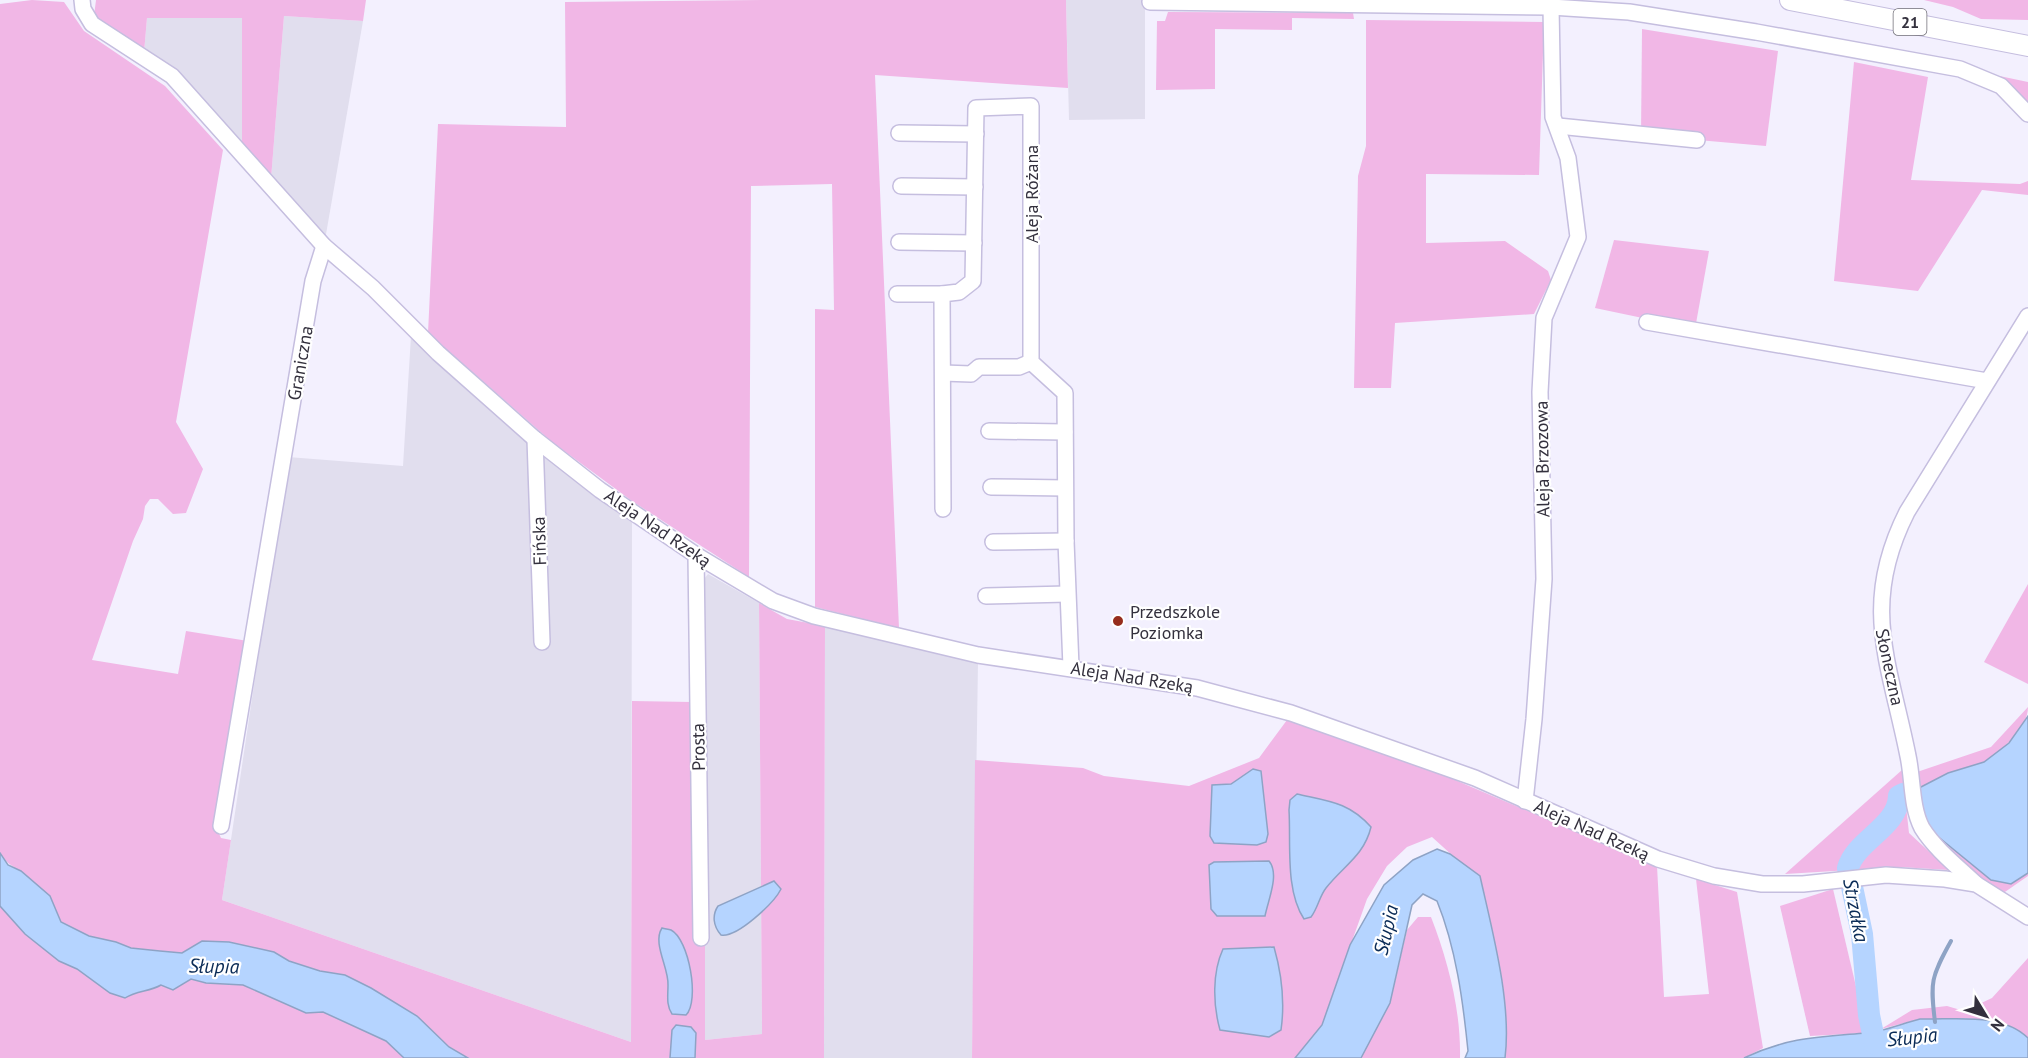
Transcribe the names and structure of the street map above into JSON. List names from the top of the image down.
{
  "streets": {
    "main road": ["21"],
    "street": [
      "Aleja Różana",
      "Graniczna",
      "Aleja Brzozowa",
      "Aleja Nad Rzeką",
      "Fińska",
      "Słoneczna",
      "Prosta"
    ]
  },
  "crossings": [
    ["Graniczna", "Aleja Nad Rzeką"],
    ["Aleja Brzozowa", "Aleja Nad Rzeką"],
    ["Aleja Nad Rzeką", "Fińska"],
    ["Aleja Nad Rzeką", "Słoneczna"],
    ["Aleja Nad Rzeką", "Prosta"]
  ],
  "water": ["Strzałka", "Słupia"],
  "places": ["Przedszkole Poziomka"],
  "north": "bottom right"
}
